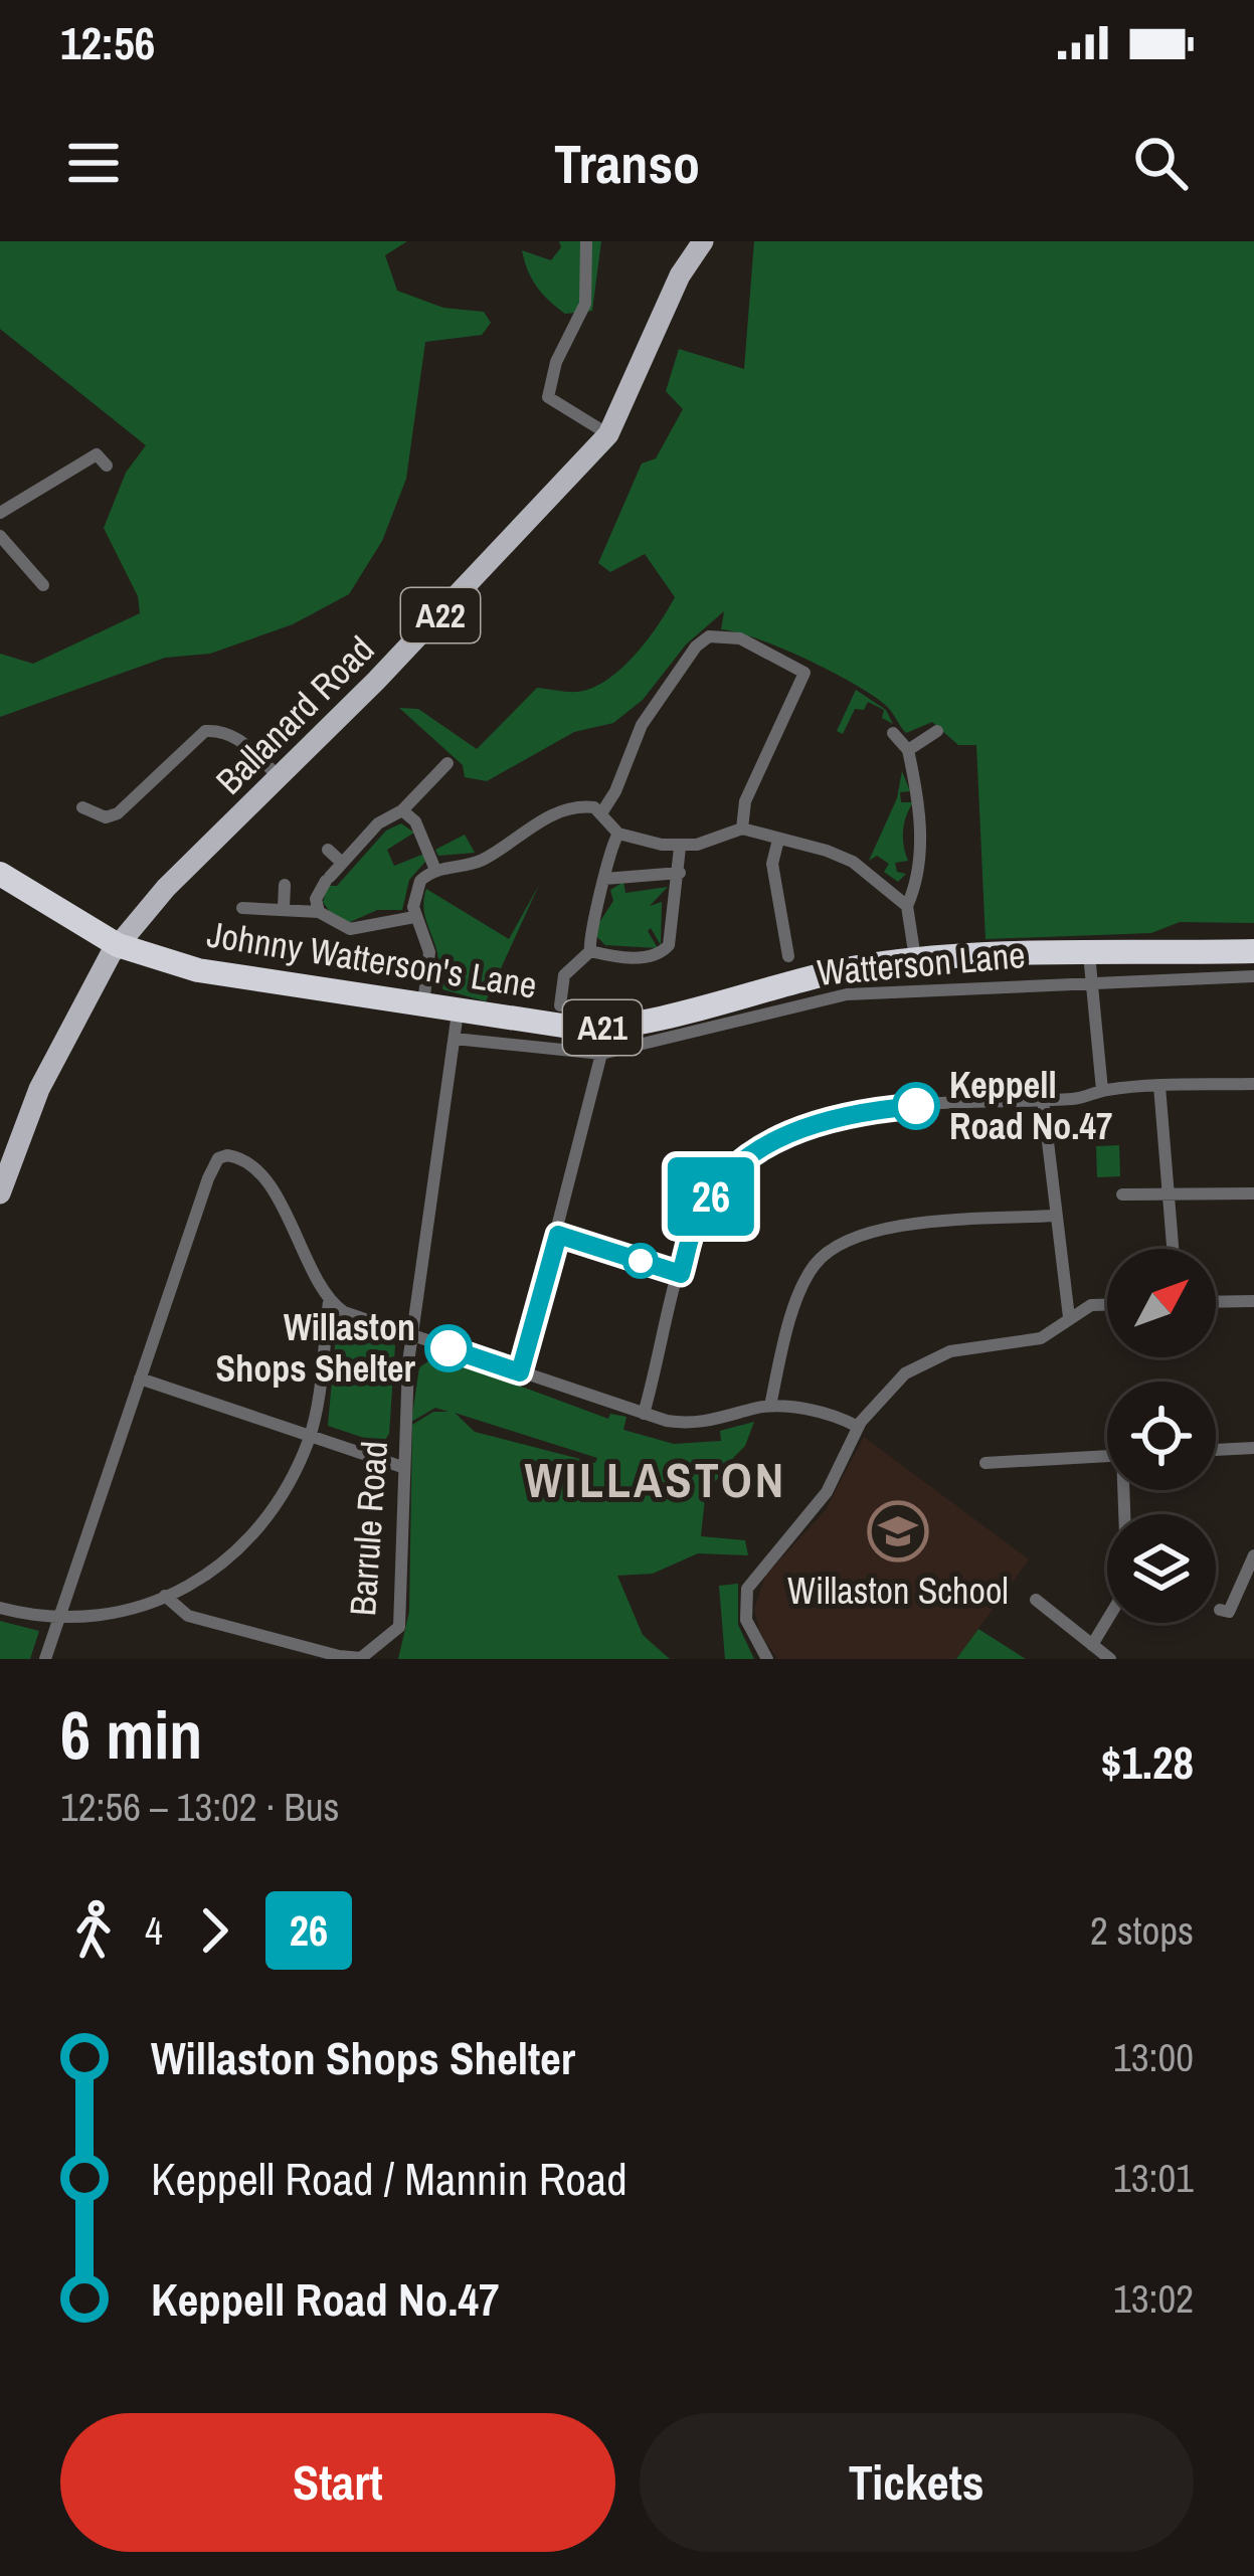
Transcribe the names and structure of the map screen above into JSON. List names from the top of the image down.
{
  "streets": {
    "highway": ["Johnny Watterson's Lane", "A21"],
    "main road": ["A22", "Ballanard Road"],
    "street": ["Watterson Lane", "Barrule Road"]
  },
  "crossings": [
    ["Ballanard Road", "Johnny Watterson's Lane"],
    ["Johnny Watterson's Lane", "Barrule Road"],
    ["Watterson Lane", "Barrule Road"]
  ],
  "districts": ["WILLASTON"],
  "places": {
    "other": ["Keppell Road No.47", "Willaston Shops Shelter"],
    "school or university": ["Willaston School"]
  },
  "lines": ["bus line 26"],
  "north": "top right",
  "page": {
    "status": "12:56",
    "header": "Transo",
    "on_map": "26",
    "heading": ["6 min", "12:56 – 13:02 · Bus", "$1.28"],
    "legs": ["4", "26", "2 stops"],
    "list": [
      {
        "name": "Willaston Shops Shelter",
        "value": "13:00"
      },
      {
        "name": "Keppell Road / Mannin Road",
        "value": "13:01"
      },
      {
        "name": "Keppell Road No.47",
        "value": "13:02"
      }
    ],
    "buttons": ["Start", "Tickets"]
  }
}
